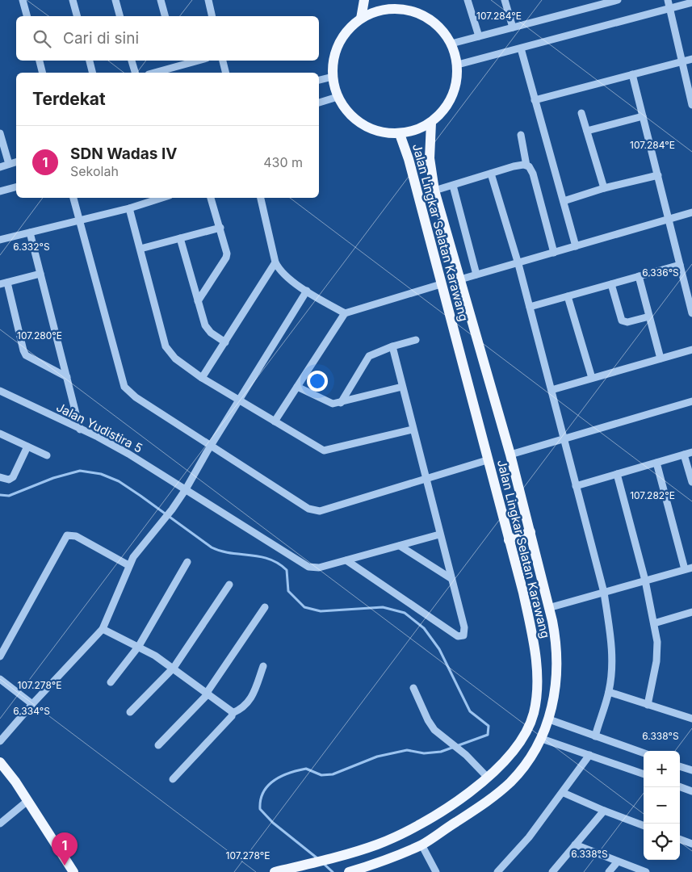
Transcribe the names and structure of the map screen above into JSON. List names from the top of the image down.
{
  "streets": {
    "main road": ["Jalan Lingkar Selatan Karawang"],
    "street": ["Jalan Yudistira 5"]
  },
  "page": {
    "search": "Cari di sini",
    "heading": "Terdekat",
    "list": [
      {
        "mark": "1",
        "name": "SDN Wadas IV",
        "note": "Sekolah",
        "value": "430 m"
      }
    ],
    "map_buttons": ["+", "−"],
    "pins": "1"
  },
  "coordinates": [
    "107.284°E",
    "6.332°S",
    "6.336°S",
    "107.280°E",
    "107.282°E",
    "107.278°E",
    "6.334°S",
    "6.338°S"
  ]
}
